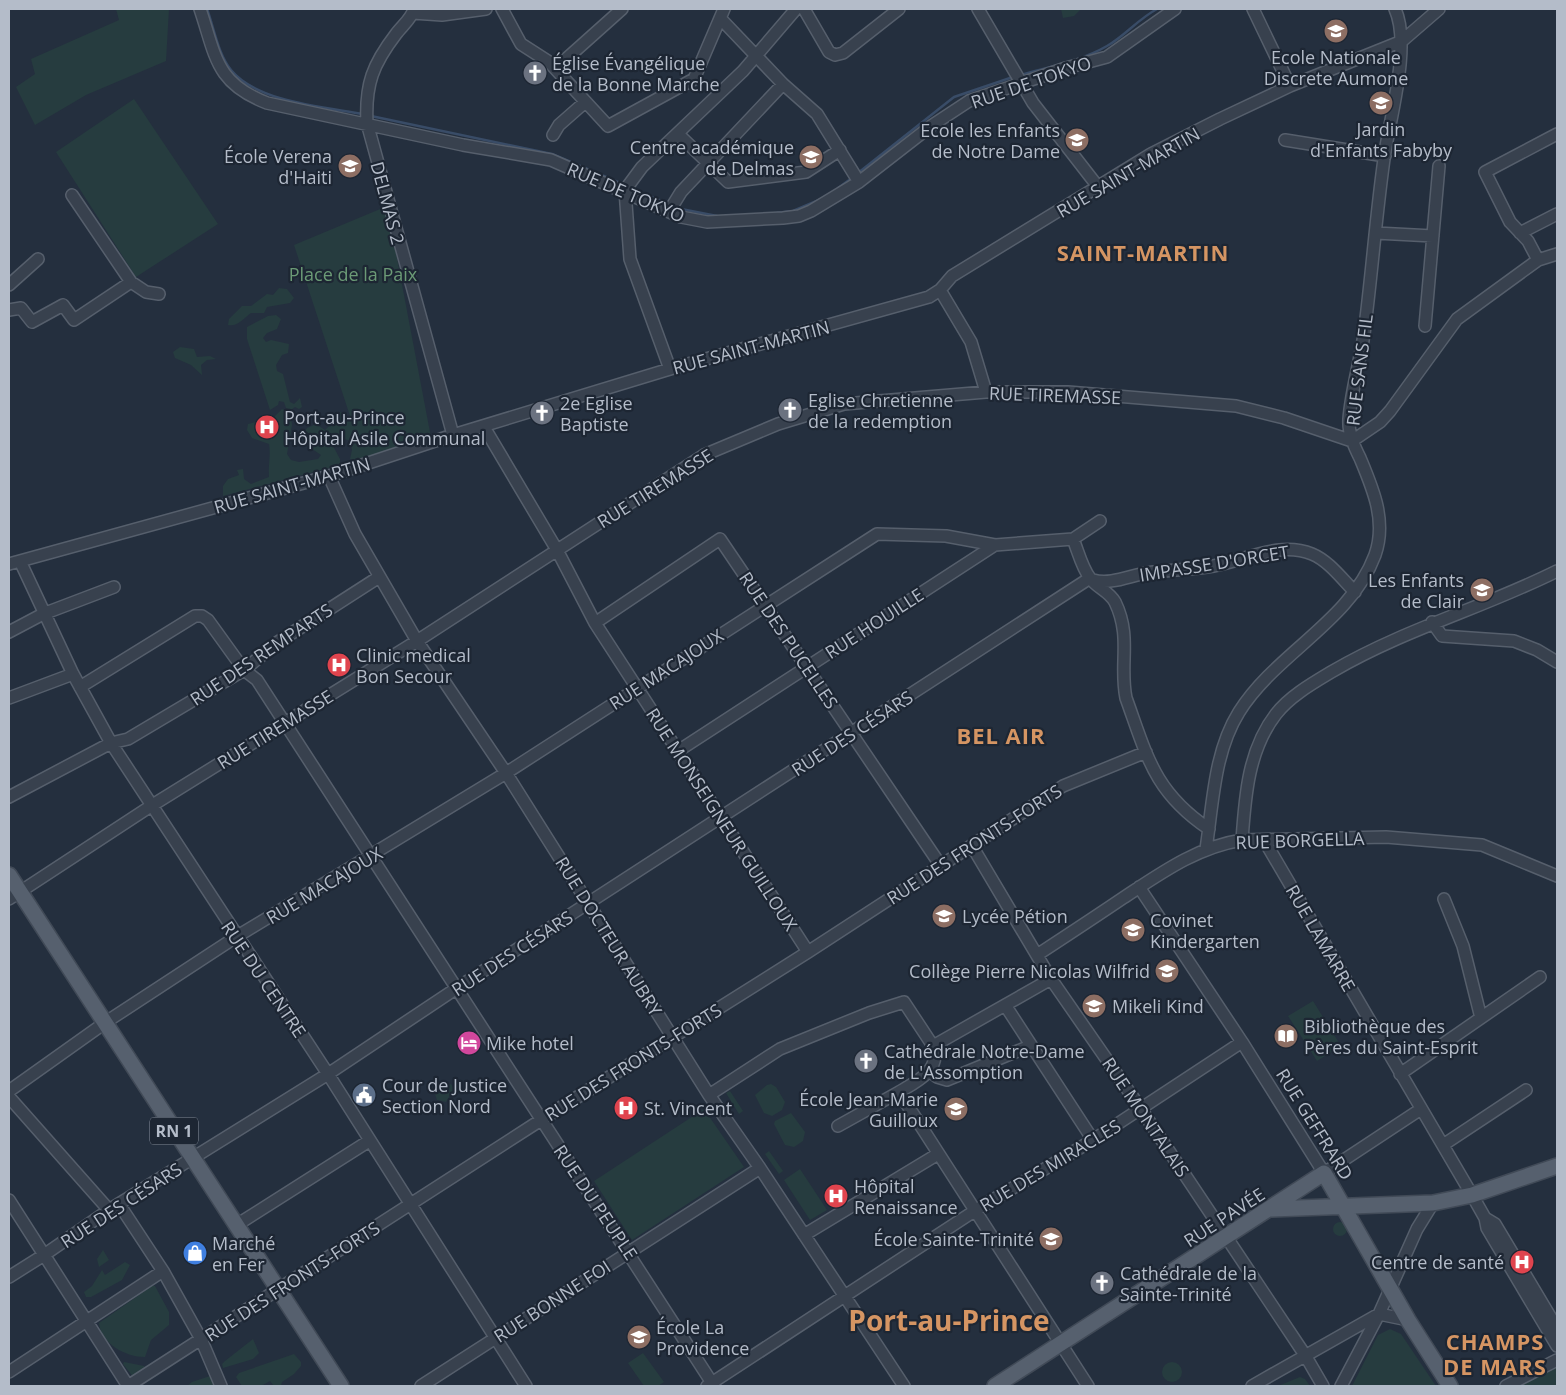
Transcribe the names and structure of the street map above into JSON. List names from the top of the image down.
{
  "streets": {
    "main road": ["RUE GEFFRARD", "RN 1", "RUE PAVÉE"],
    "street": [
      "RUE DE TOKYO",
      "RUE SAINT-MARTIN",
      "DELMAS 2",
      "RUE SANS FIL",
      "RUE TIREMASSE",
      "IMPASSE D'ORCET",
      "RUE HOUILLE",
      "RUE DES PUCELLES",
      "RUE DES REMPARTS",
      "RUE MACAJOUX",
      "RUE DES CÉSARS",
      "RUE MONSEIGNEUR GUILLOUX",
      "RUE BORGELLA",
      "RUE DES FRONTS-FORTS",
      "RUE DOCTEUR AUBRY",
      "RUE LAMARRE",
      "RUE DU CENTRE",
      "RUE MONTALAIS",
      "RUE DES MIRACLES",
      "RUE DU PEUPLE",
      "RUE BONNE FOI"
    ]
  },
  "crossings": [
    ["RUE DE TOKYO", "DELMAS 2"],
    ["RUE SAINT-MARTIN", "DELMAS 2"],
    ["RUE SAINT-MARTIN", "RUE SANS FIL"],
    ["RUE SAINT-MARTIN", "RUE MONSEIGNEUR GUILLOUX"],
    ["RUE SAINT-MARTIN", "RUE DOCTEUR AUBRY"],
    ["RUE SAINT-MARTIN", "RUE DU CENTRE"],
    ["RUE SANS FIL", "RUE TIREMASSE"],
    ["RUE SANS FIL", "IMPASSE D'ORCET"],
    ["RUE SANS FIL", "RUE BORGELLA"],
    ["RUE TIREMASSE", "RUE MONSEIGNEUR GUILLOUX"],
    ["RUE TIREMASSE", "RUE DOCTEUR AUBRY"],
    ["RUE TIREMASSE", "RUE DU CENTRE"],
    ["RUE TIREMASSE", "RN 1"],
    ["RUE TIREMASSE", "RUE DU PEUPLE"],
    ["IMPASSE D'ORCET", "RUE DES CÉSARS"],
    ["RUE HOUILLE", "RUE DES PUCELLES"],
    ["RUE HOUILLE", "RUE MACAJOUX"],
    ["RUE HOUILLE", "RUE MONSEIGNEUR GUILLOUX"],
    ["RUE DES PUCELLES", "RUE MACAJOUX"],
    ["RUE DES PUCELLES", "RUE DES CÉSARS"],
    ["RUE DES PUCELLES", "RUE MONSEIGNEUR GUILLOUX"],
    ["RUE DES PUCELLES", "RUE DES FRONTS-FORTS"],
    ["RUE DES REMPARTS", "RUE DOCTEUR AUBRY"],
    ["RUE DES REMPARTS", "RUE DU CENTRE"],
    ["RUE DES REMPARTS", "RUE DU PEUPLE"],
    ["RUE MACAJOUX", "RUE MONSEIGNEUR GUILLOUX"],
    ["RUE MACAJOUX", "RUE DOCTEUR AUBRY"],
    ["RUE MACAJOUX", "RUE DU CENTRE"],
    ["RUE MACAJOUX", "RN 1"],
    ["RUE MACAJOUX", "RUE DU PEUPLE"],
    ["RUE DES CÉSARS", "RUE MONSEIGNEUR GUILLOUX"],
    ["RUE DES CÉSARS", "RUE DOCTEUR AUBRY"],
    ["RUE DES CÉSARS", "RUE DU CENTRE"],
    ["RUE DES CÉSARS", "RN 1"],
    ["RUE DES CÉSARS", "RUE DU PEUPLE"],
    ["RUE MONSEIGNEUR GUILLOUX", "RUE DES FRONTS-FORTS"],
    ["RUE BORGELLA", "RUE LAMARRE"],
    ["RUE BORGELLA", "RUE MONTALAIS"],
    ["RUE BORGELLA", "RUE GEFFRARD"],
    ["RUE DES FRONTS-FORTS", "RUE DOCTEUR AUBRY"],
    ["RUE DES FRONTS-FORTS", "RUE DU CENTRE"],
    ["RUE DES FRONTS-FORTS", "RUE MONTALAIS"],
    ["RUE DES FRONTS-FORTS", "RN 1"],
    ["RUE DES FRONTS-FORTS", "RUE DU PEUPLE"],
    ["RUE DOCTEUR AUBRY", "RUE DES MIRACLES"],
    ["RUE DOCTEUR AUBRY", "RUE BONNE FOI"],
    ["RUE LAMARRE", "RUE PAVÉE"],
    ["RUE DU CENTRE", "RUE DU PEUPLE"],
    ["RUE DU CENTRE", "RUE BONNE FOI"],
    ["RUE MONTALAIS", "RUE DES MIRACLES"],
    ["RUE MONTALAIS", "RUE PAVÉE"],
    ["RUE GEFFRARD", "RUE DES MIRACLES"],
    ["RUE GEFFRARD", "RUE PAVÉE"],
    ["RUE DES MIRACLES", "RUE DU PEUPLE"],
    ["RUE DU PEUPLE", "RUE BONNE FOI"]
  ],
  "districts": [
    "SAINT-MARTIN",
    "BEL AIR",
    "Port-au-Prince",
    "CHAMPS DE MARS"
  ],
  "parks": ["Place de la Paix"],
  "places": {
    "school or university": [
      "Ecole Nationale Discrete Aumone",
      "Jardin d'Enfants Fabyby",
      "Ecole les Enfants de Notre Dame",
      "Centre académique de Delmas",
      "École Verena d'Haiti",
      "Les Enfants de Clair",
      "Lycée Pétion",
      "Covinet Kindergarten",
      "Collège Pierre Nicolas Wilfrid",
      "Mikeli Kind",
      "École Jean-Marie Guilloux",
      "École Sainte-Trinité",
      "École La Providence"
    ],
    "church": [
      "Église Évangélique de la Bonne Marche",
      "Eglise Chretienne de la redemption",
      "2e Eglise Baptiste",
      "Cathédrale Notre-Dame de L'Assomption",
      "Cathédrale de la Sainte-Trinité"
    ],
    "hospital": [
      "Port-au-Prince Hôpital Asile Communal",
      "Clinic medical Bon Secour",
      "St. Vincent",
      "Hôpital Renaissance",
      "Centre de santé"
    ],
    "library": ["Bibliothèque des Pères du Saint-Esprit"],
    "hotel": ["Mike hotel"],
    "public building": ["Cour de Justice Section Nord"],
    "shop": ["Marché en Fer"]
  }
}
